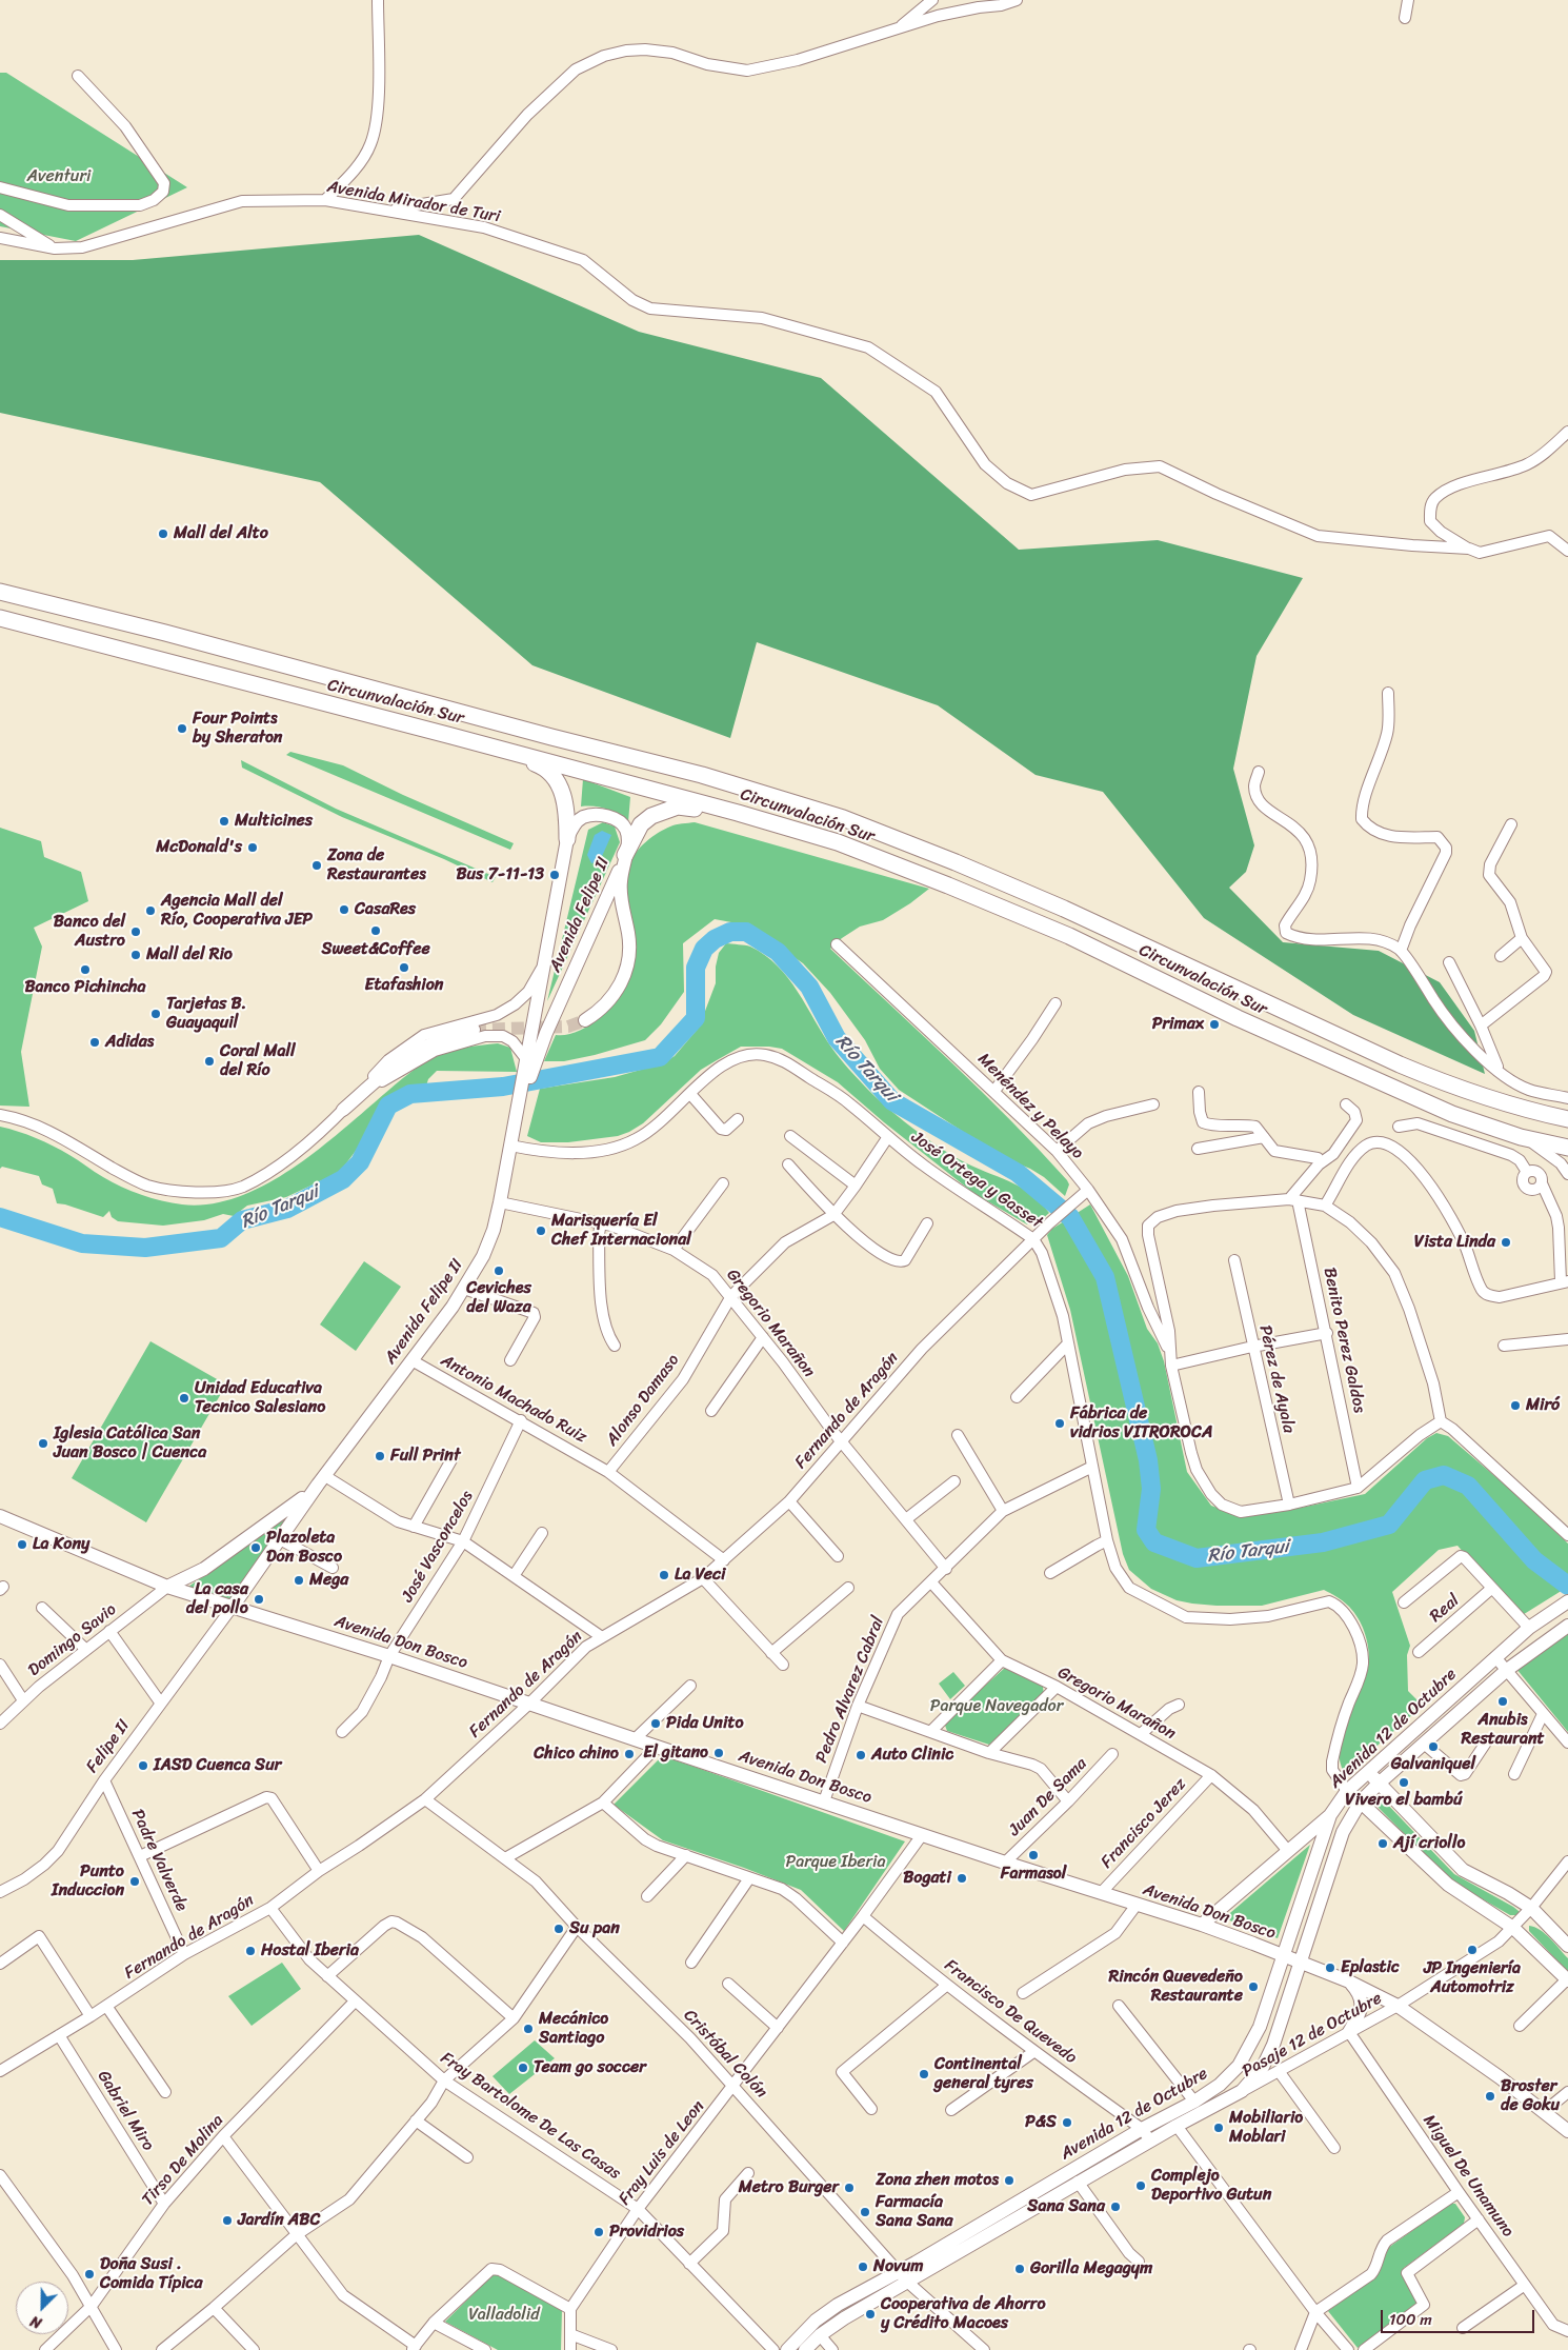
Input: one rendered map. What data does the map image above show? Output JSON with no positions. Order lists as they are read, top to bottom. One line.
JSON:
{"streets":{"highway":["Circunvalación Sur"],"main road":["Avenida Felipe II","José Ortega y Gasset","Avenida Don Bosco","Avenida 12 de Octubre"],"street":["Avenida Mirador de Turi","Menéndez y Pelayo","Gregorio Marañon","Benito Perez Galdos","Pérez de Ayala","Antonio Machado Ruiz","Alonso Damaso","Fernando de Aragón","José Vasconcelos","Real","Domingo Savio","Pedro Alvarez Cabral","Felipe II","Juan De Sama","Francisco Jerez","Padre Valverde","Francisco De Quevedo","Pasaje 12 de Octubre","Cristóbal Colón","Gabriel Miro","Fray Bartolome De Las Casas","Fray Luis de Leon","Tirso De Molina","Miguel De Unamuno"]},"crossings":[["Avenida Felipe II","José Ortega y Gasset"],["Avenida Felipe II","Gregorio Marañon"],["Avenida Felipe II","Antonio Machado Ruiz"],["Avenida Felipe II","Domingo Savio"],["Avenida Felipe II","Avenida Don Bosco"],["Avenida Felipe II","Felipe II"],["Menéndez y Pelayo","Fernando de Aragón"],["José Ortega y Gasset","Alonso Damaso"],["José Ortega y Gasset","Fernando de Aragón"],["José Ortega y Gasset","Pedro Alvarez Cabral"],["José Ortega y Gasset","Avenida 12 de Octubre"],["José Ortega y Gasset","Pasaje 12 de Octubre"],["Gregorio Marañon","Alonso Damaso"],["Gregorio Marañon","Fernando de Aragón"],["Gregorio Marañon","Pedro Alvarez Cabral"],["Gregorio Marañon","Francisco Jerez"],["Antonio Machado Ruiz","Alonso Damaso"],["Antonio Machado Ruiz","Fernando de Aragón"],["Antonio Machado Ruiz","José Vasconcelos"],["Fernando de Aragón","Avenida Don Bosco"],["Fernando de Aragón","Padre Valverde"],["Fernando de Aragón","Cristóbal Colón"],["Fernando de Aragón","Gabriel Miro"],["Fernando de Aragón","Fray Bartolome De Las Casas"],["José Vasconcelos","Avenida Don Bosco"],["Domingo Savio","Avenida Don Bosco"],["Avenida Don Bosco","Pedro Alvarez Cabral"],["Avenida Don Bosco","Avenida 12 de Octubre"],["Avenida Don Bosco","Felipe II"],["Avenida Don Bosco","Juan De Sama"],["Avenida Don Bosco","Francisco Jerez"],["Avenida Don Bosco","Pasaje 12 de Octubre"],["Avenida Don Bosco","Fray Luis de Leon"],["Avenida 12 de Octubre","Francisco De Quevedo"],["Avenida 12 de Octubre","Pasaje 12 de Octubre"],["Avenida 12 de Octubre","Cristóbal Colón"],["Felipe II","Padre Valverde"],["Francisco De Quevedo","Fray Luis de Leon"],["Pasaje 12 de Octubre","Miguel De Unamuno"],["Cristóbal Colón","Fray Luis de Leon"],["Gabriel Miro","Tirso De Molina"],["Fray Bartolome De Las Casas","Fray Luis de Leon"],["Fray Bartolome De Las Casas","Tirso De Molina"]],"water":["Río Tarqui"],"parks":["Aventuri","Parque Navegador","Parque Iberia","Valladolid"],"places":["Mall del Alto","Four Points by Sheraton","Multicines","McDonald's","Zona de Restaurantes","Bus 7-11-13","CasaRes","Agencia Mall del Río, Cooperativa JEP","Sweet&Coffee","Banco del Austro","Mall del Rio","Etafashion","Banco Pichincha","Tarjetas B. Guayaquil","Primax","Adidas","Coral Mall del Río","Marisquería El Chef Internacional","Vista Linda","Ceviches del Waza","Unidad Educativa Tecnico Salesiano","Miró","Fábrica de vidrios VITROROCA","Iglesia Católica San Juan Bosco | Cuenca","Full Print","La Kony","Plazoleta Don Bosco","La Veci","Mega","La casa del pollo","Anubis Restaurant","Pida Unito","Galvaniquel","El gitano","Chico chino","Auto Clinic","IASD Cuenca Sur","Vivero el bambú","Ají criollo","Farmasol","Bogati","Punto Induccion","Su pan","JP Ingeniería Automotriz","Hostal Iberia","Eplastic","Rincón Quevedeño Restaurante","Mecánico Santiago","Team go soccer","Continental general tyres","Broster de Goku","P&S","Mobiliario Moblari","Zona zhen motos","Complejo Deportivo Gutun","Metro Burger","Sana Sana","Farmacía Sana Sana","Jardín ABC","Providrios","Novum","Gorilla Megagym","Doña Susi . Comida Típica","Cooperativa de Ahorro y Crédito Macoes"],"scale_bar":"100 m","north":"bottom left"}
